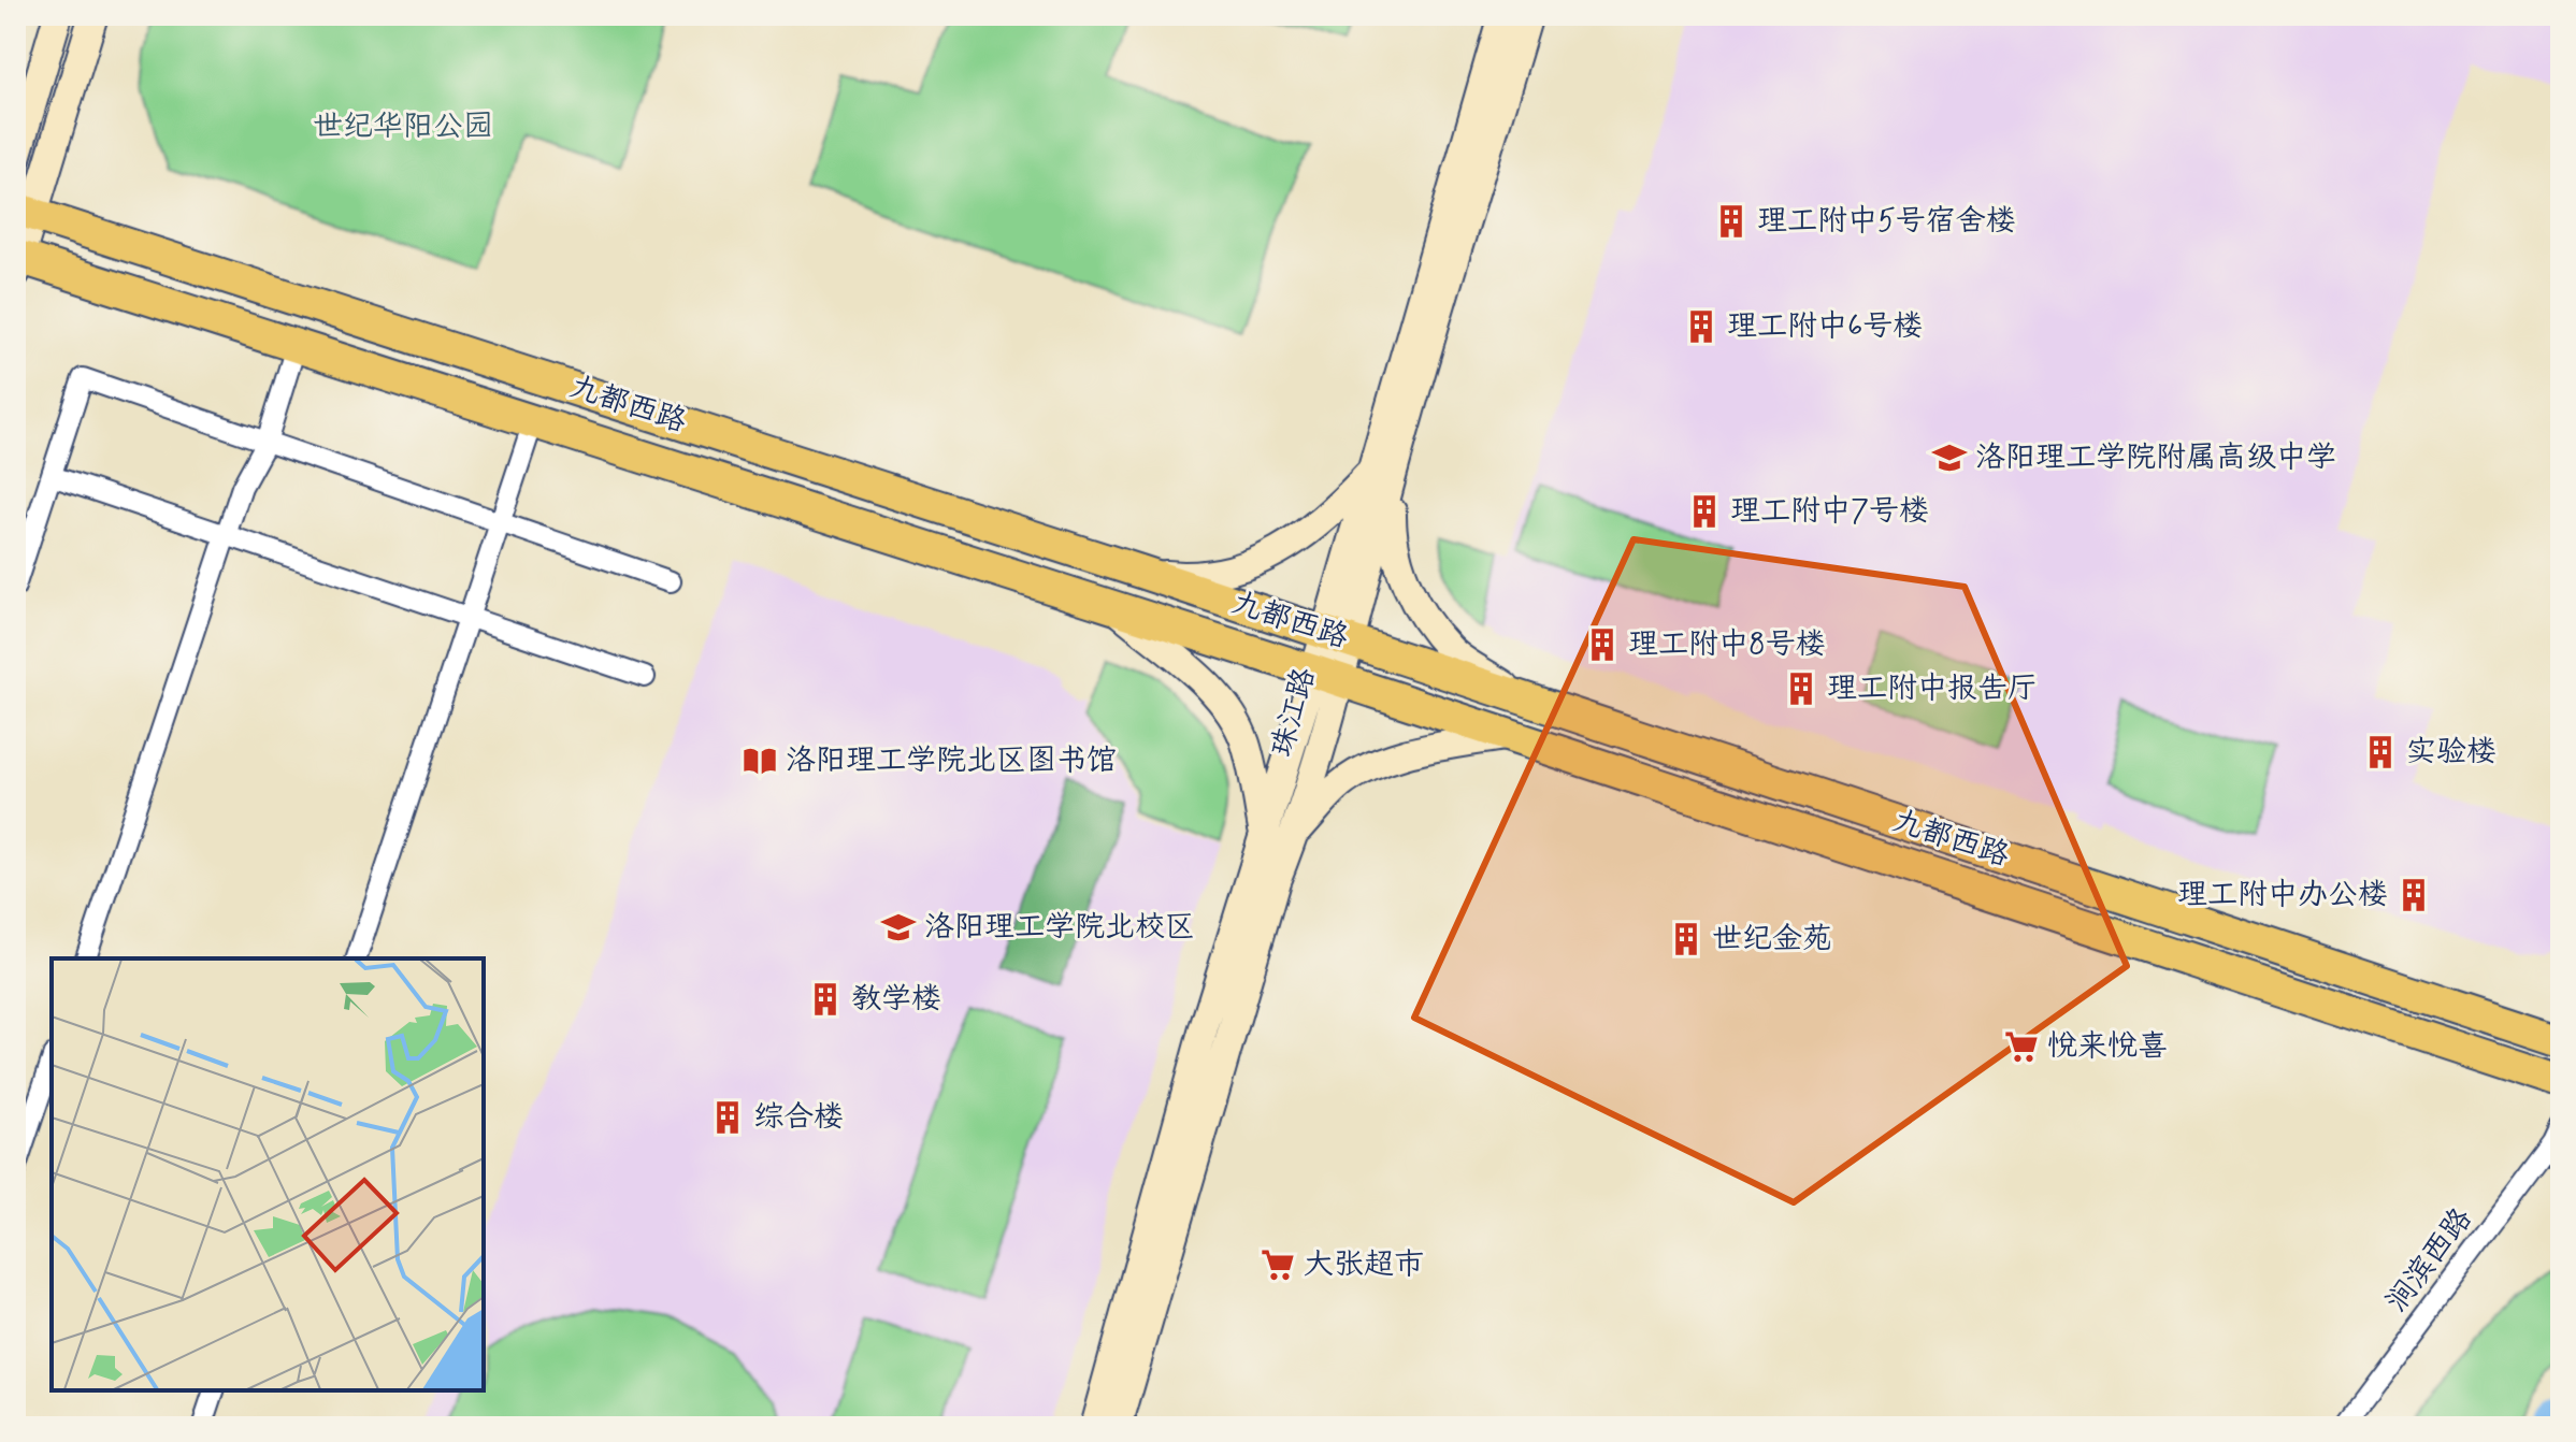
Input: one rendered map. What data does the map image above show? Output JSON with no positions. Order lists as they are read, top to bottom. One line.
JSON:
{"streets":{"main road":["九都西路","珠江路"],"street":["涧滨西路"]},"crossings":[["九都西路","珠江路"]],"parks":["世纪华阳公园"],"places":{"building":["理工附中5号宿舍楼","理工附中6号楼","理工附中7号楼","理工附中8号楼","理工附中报告厅","实验楼","理工附中办公楼","世纪金苑","教学楼","综合楼"],"school or university":["洛阳理工学院附属高级中学","洛阳理工学院北校区"],"library":["洛阳理工学院北区图书馆"],"supermarket":["悦来悦喜","大张超市"]}}
